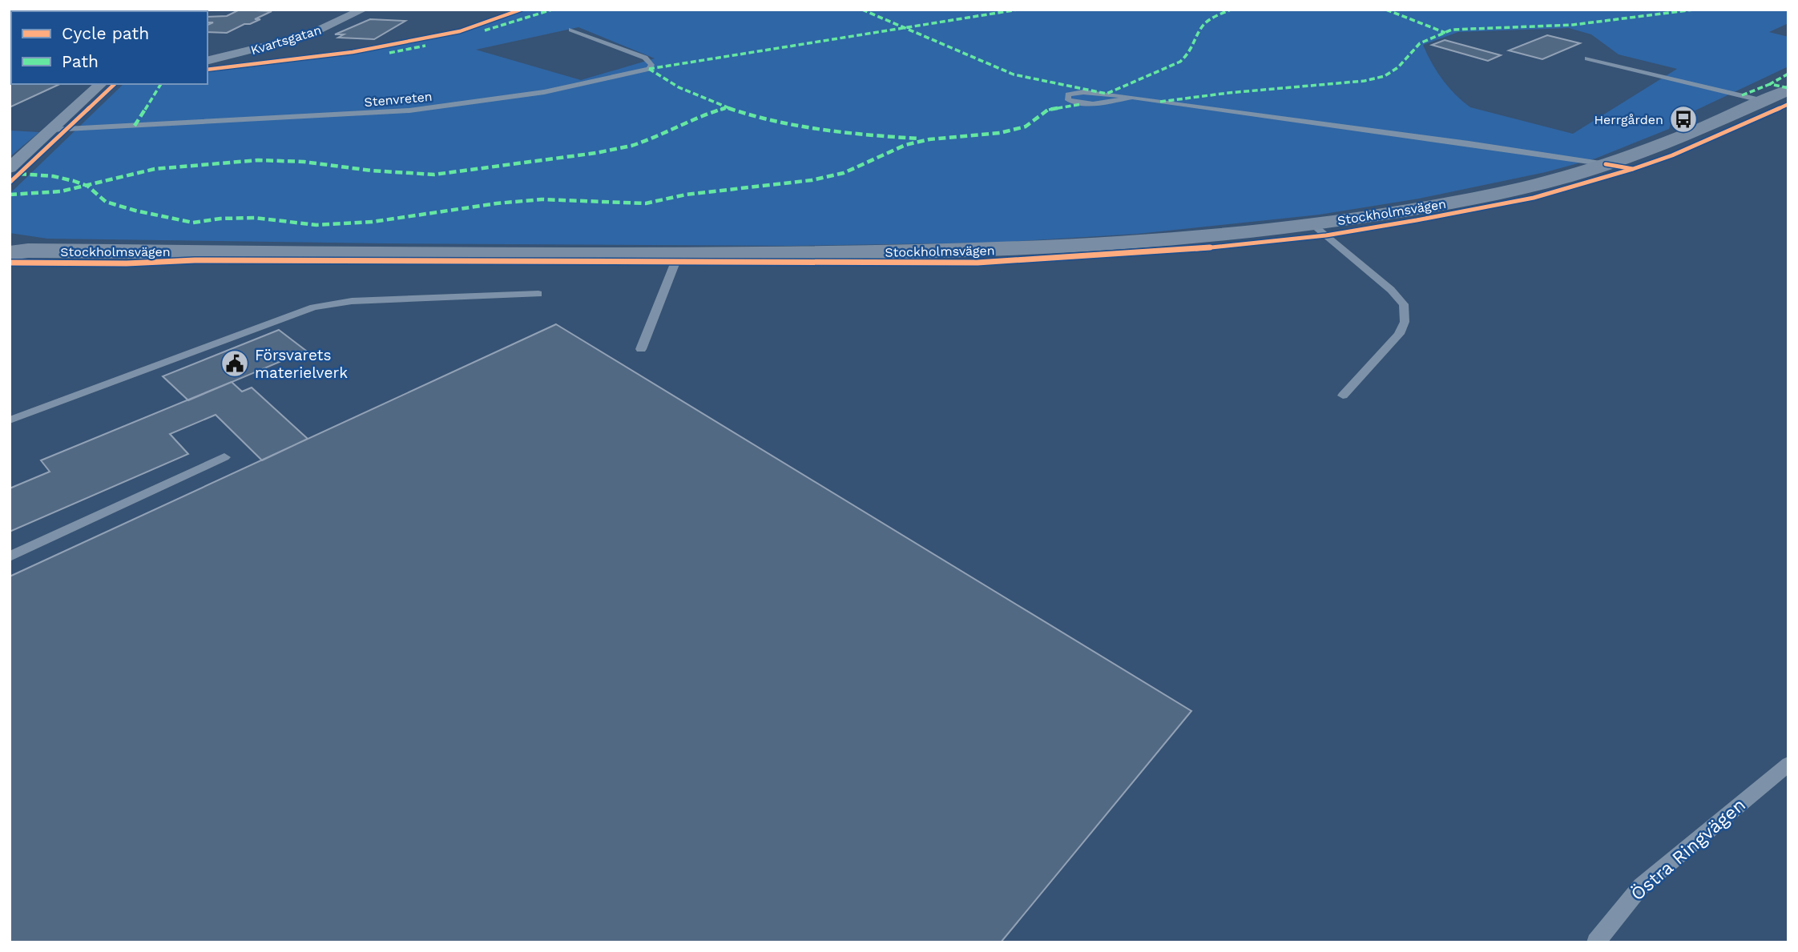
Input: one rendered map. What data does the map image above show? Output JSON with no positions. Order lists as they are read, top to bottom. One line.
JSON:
{"streets":{"main road":["Stockholmsvägen"],"street":["Kvartsgatan"],"lane":["Stenvreten","Östra Ringvägen"]},"places":{"bus stop":["Herrgården"],"public building":["Försvarets materielverk"]},"legend":["Cycle path","Path"]}
